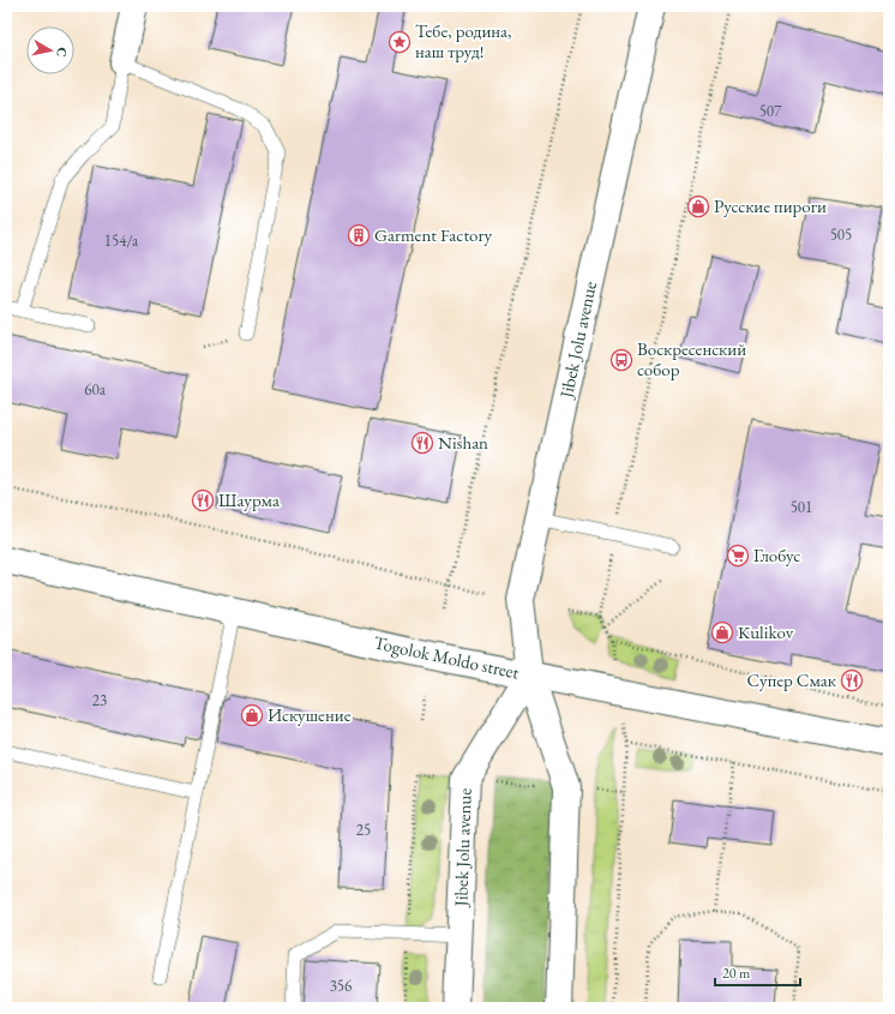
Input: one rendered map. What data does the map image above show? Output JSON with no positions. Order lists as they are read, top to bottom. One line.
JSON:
{"streets":{"main road":["Jibek Jolu avenue","Togolok Moldo street"]},"crossings":[["Jibek Jolu avenue","Togolok Moldo street"]],"places":{"place":["Тебе, родина, наш труд!"],"shop":["Русские пироги","Kulikov","Искушение"],"building":["Garment Factory"],"bus stop":["Воскресенский собор"],"restaurant":["Nishan","Шаурма","Супер Смак"],"supermarket":["Глобус"]},"house_numbers":["507","505","154/а","60а","501","23","25","356"],"scale_bar":"20 m","north":"right"}
